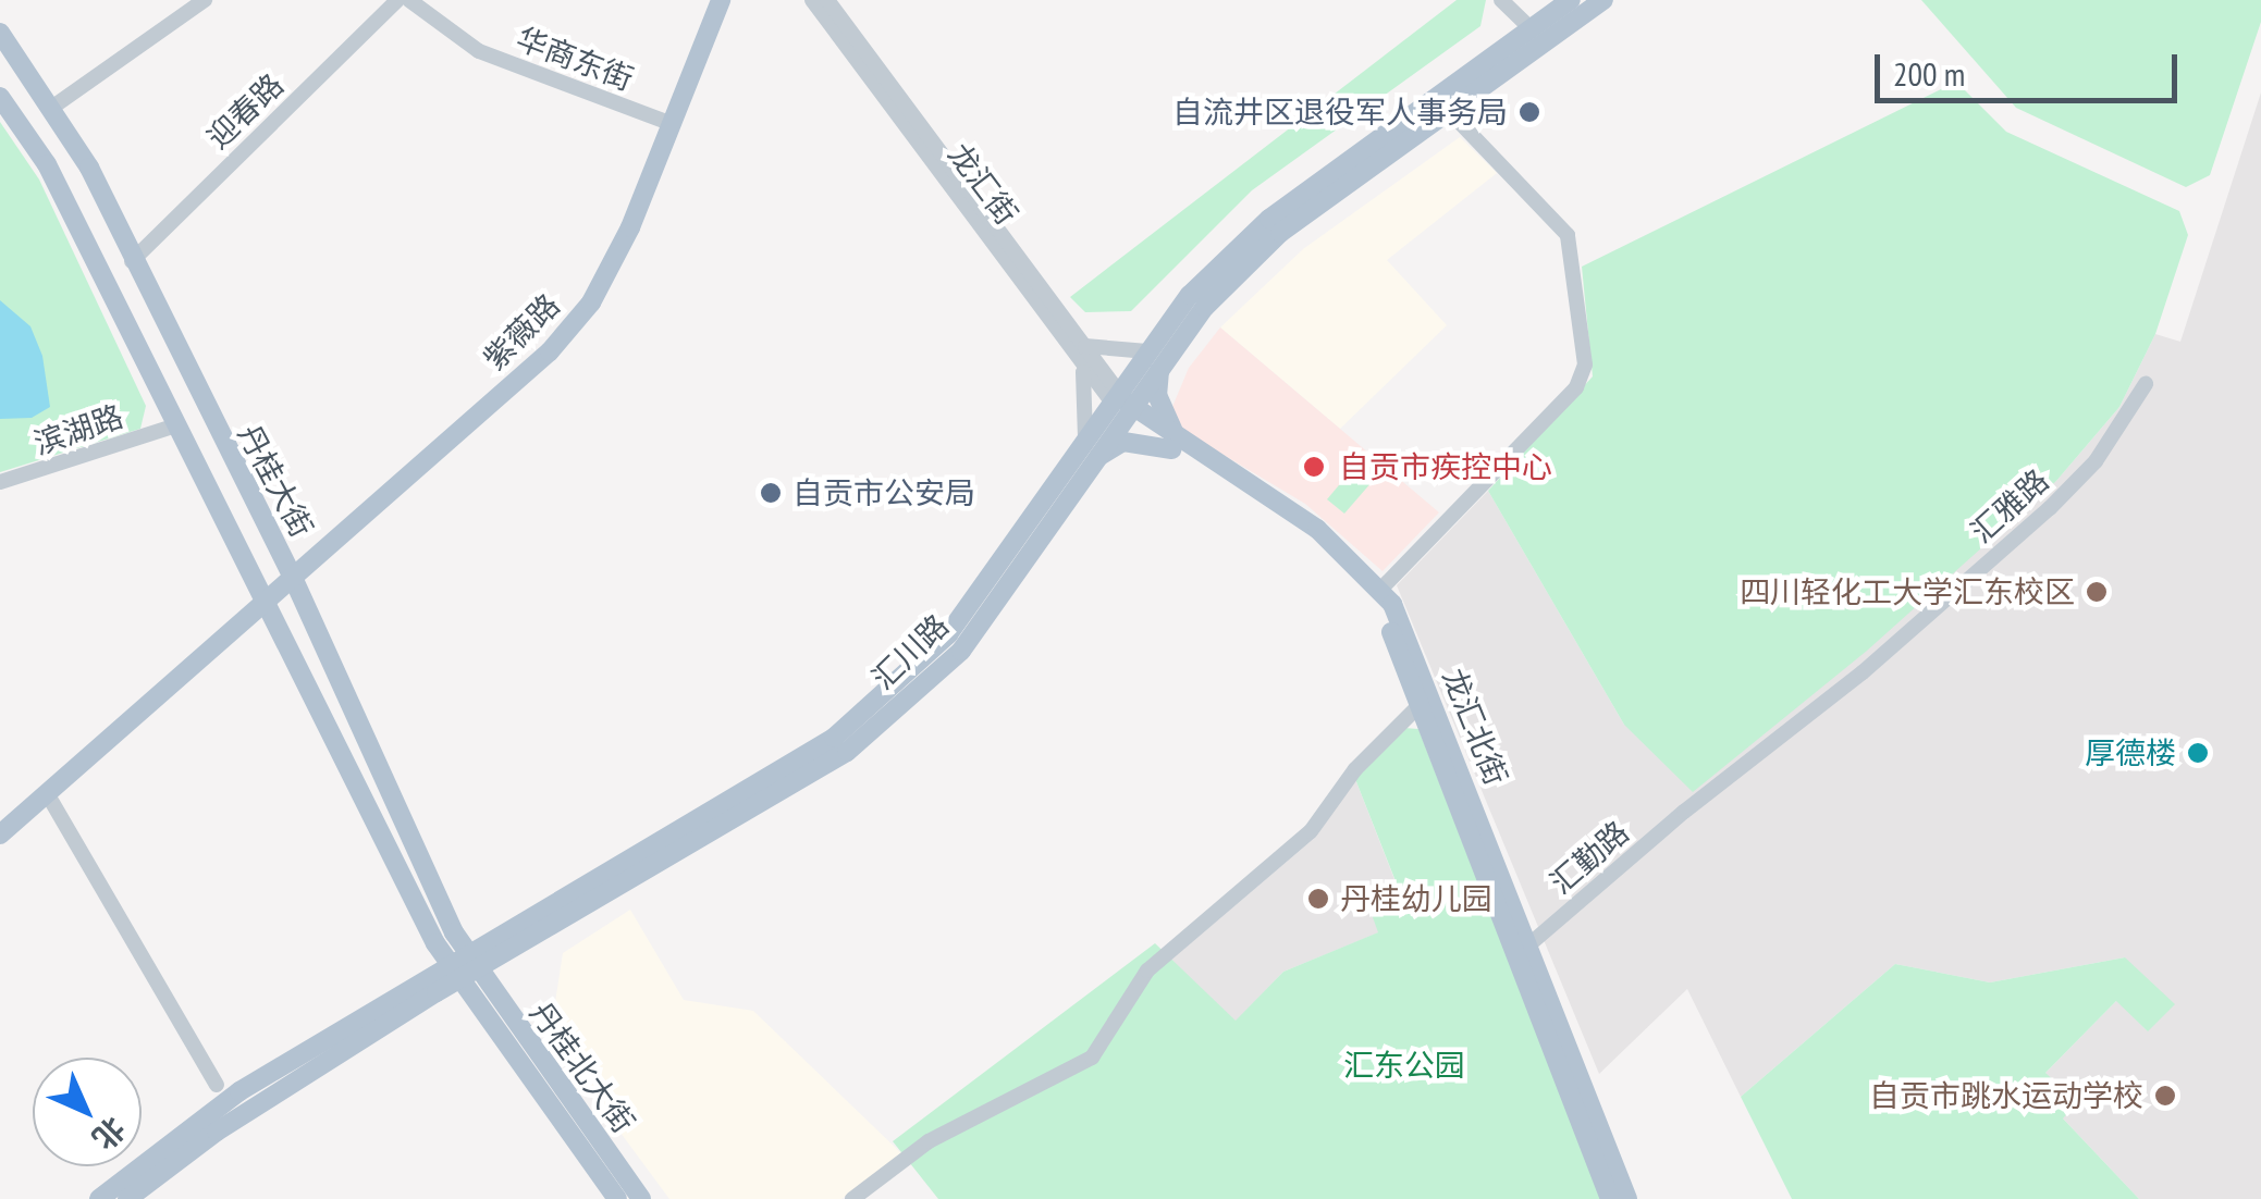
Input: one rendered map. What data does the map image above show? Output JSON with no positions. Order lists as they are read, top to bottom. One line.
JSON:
{"streets":{"main road":["紫薇路","丹桂大街","汇川路","龙汇北街","丹桂北大街"],"street":["华商东街","迎春路","龙汇街","滨湖路","汇雅路","汇勤路"]},"crossings":[["华商东街","紫薇路"],["迎春路","丹桂大街"],["龙汇街","汇川路"],["龙汇街","龙汇北街"],["紫薇路","丹桂大街"],["紫薇路","丹桂北大街"],["滨湖路","丹桂北大街"],["丹桂大街","汇川路"],["丹桂大街","丹桂北大街"],["汇雅路","汇勤路"],["汇川路","龙汇北街"],["汇川路","丹桂北大街"],["龙汇北街","汇勤路"]],"parks":["汇东公园"],"places":["自流井区退役军人事务局","自贡市疾控中心","自贡市公安局","四川轻化工大学汇东校区","厚德楼","丹桂幼儿园","自贡市跳水运动学校"],"scale_bar":"200 m","north":"bottom right"}
